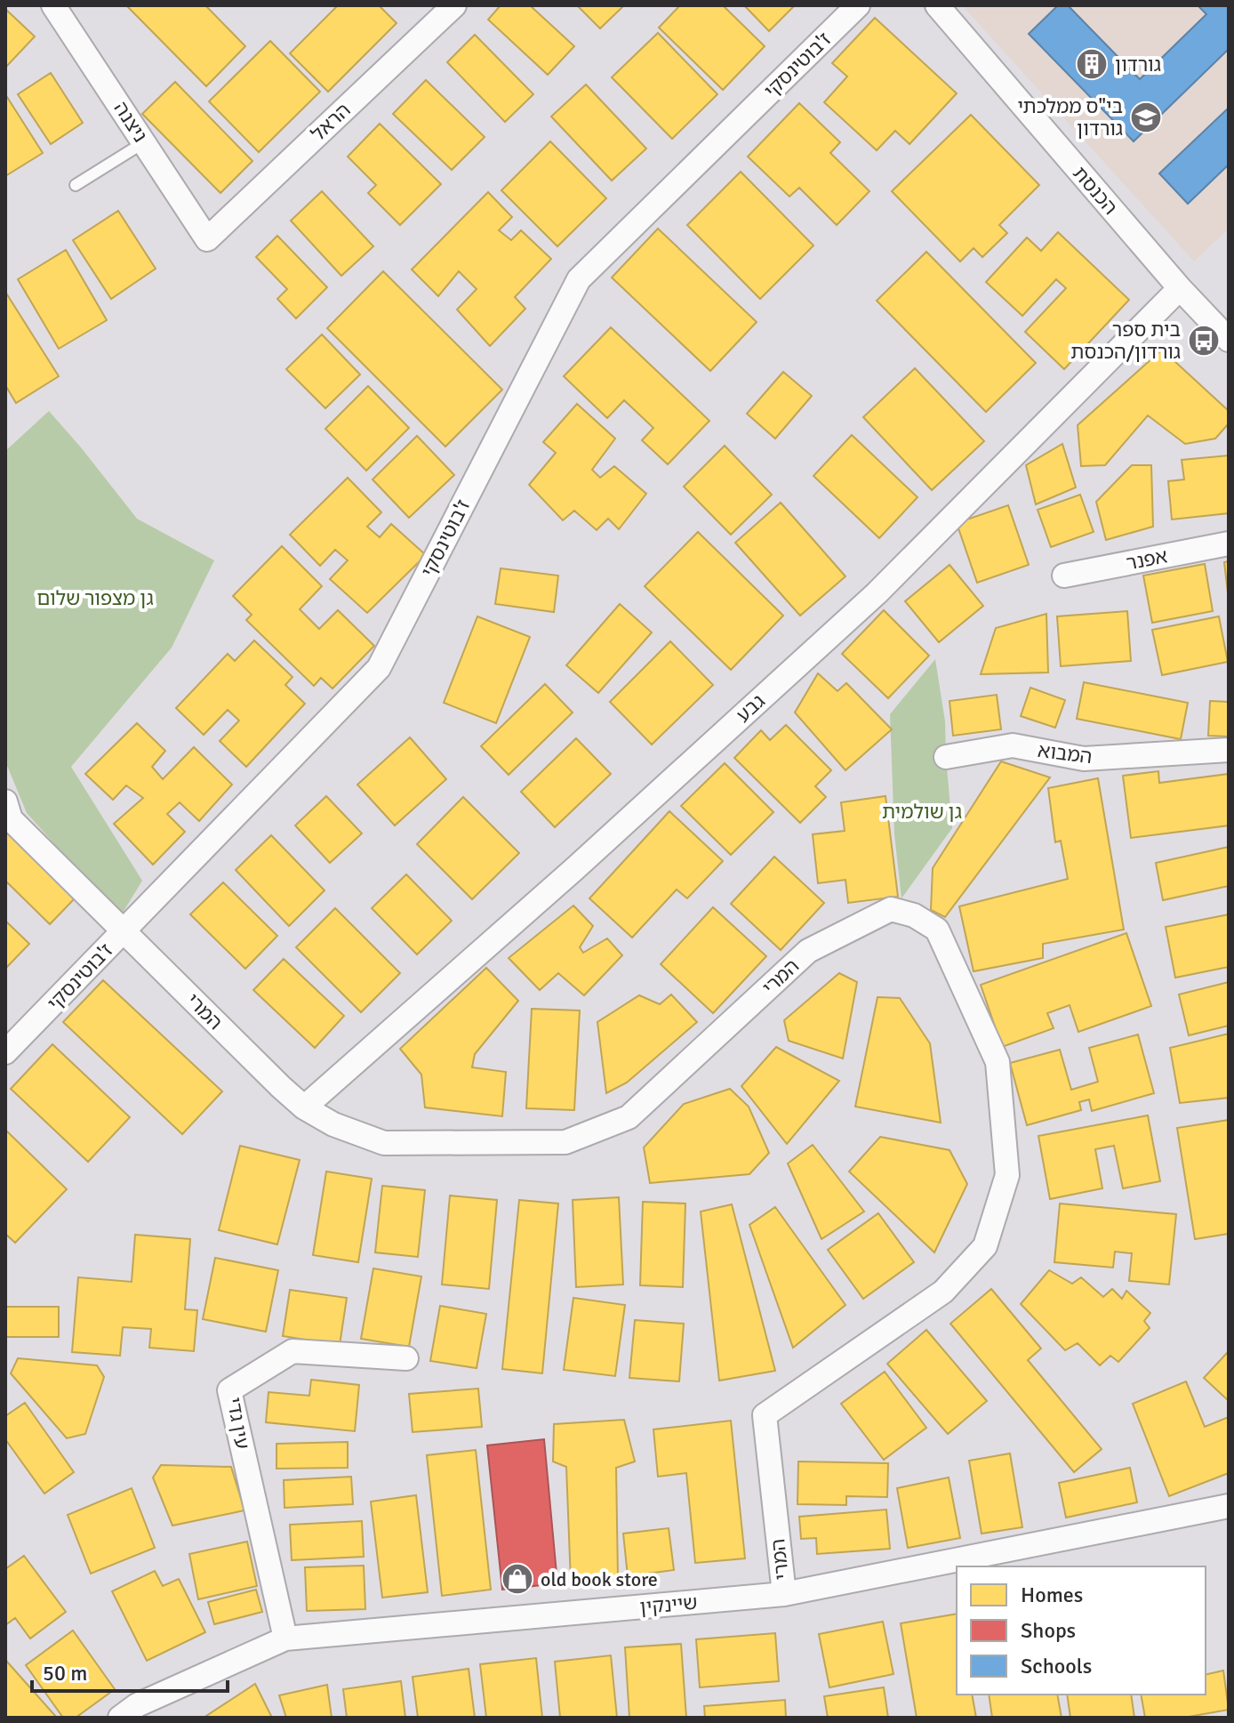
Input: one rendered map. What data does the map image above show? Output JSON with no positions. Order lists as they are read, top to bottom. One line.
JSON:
{"streets":{"street":["ז'בוטינסקי","ניצנה","הראל","הכנסת","אפנר","גבע","המבוא","המרי","עין גדי","שיינקין"]},"crossings":[["ז'בוטינסקי","המרי"],["ניצנה","הראל"],["הכנסת","גבע"],["גבע","המרי"],["המרי","שיינקין"],["עין גדי","שיינקין"]],"parks":["גן מצפור שלום","גן שולמית"],"places":{"building":["גורדון"],"school or university":["בי\"ס ממלכתי גורדון"],"bus stop":["בית ספר גורדון/הכנסת"],"shop":["old book store"]},"legend":["Homes","Shops","Schools"],"scale_bar":"50 m"}
